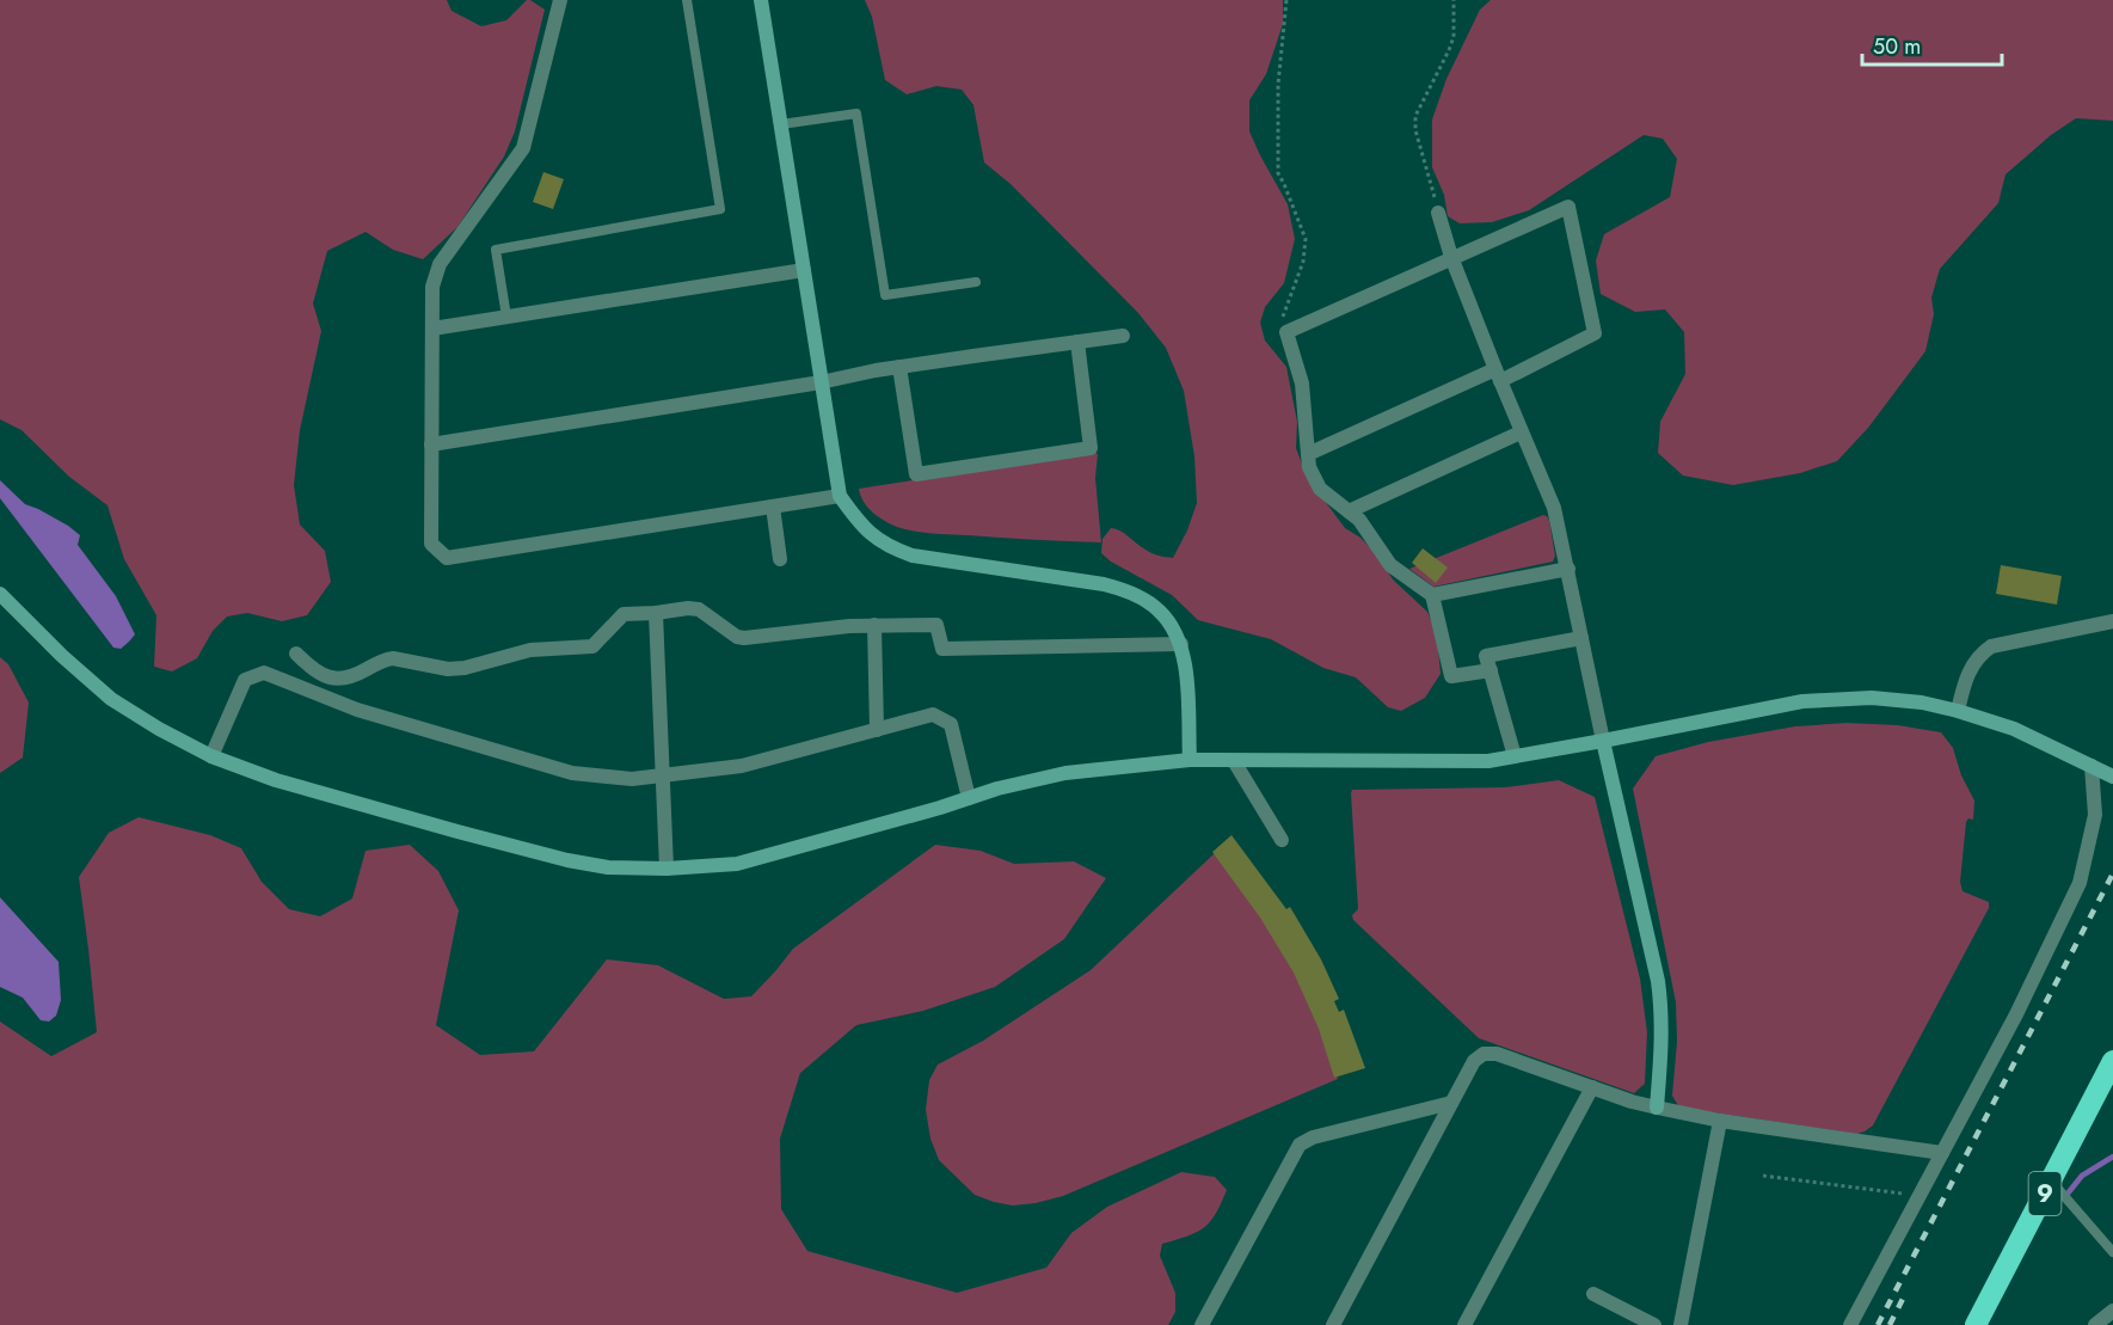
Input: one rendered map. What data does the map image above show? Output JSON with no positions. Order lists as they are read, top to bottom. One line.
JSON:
{"streets":{"highway":["9"]},"scale_bar":"50 m"}
